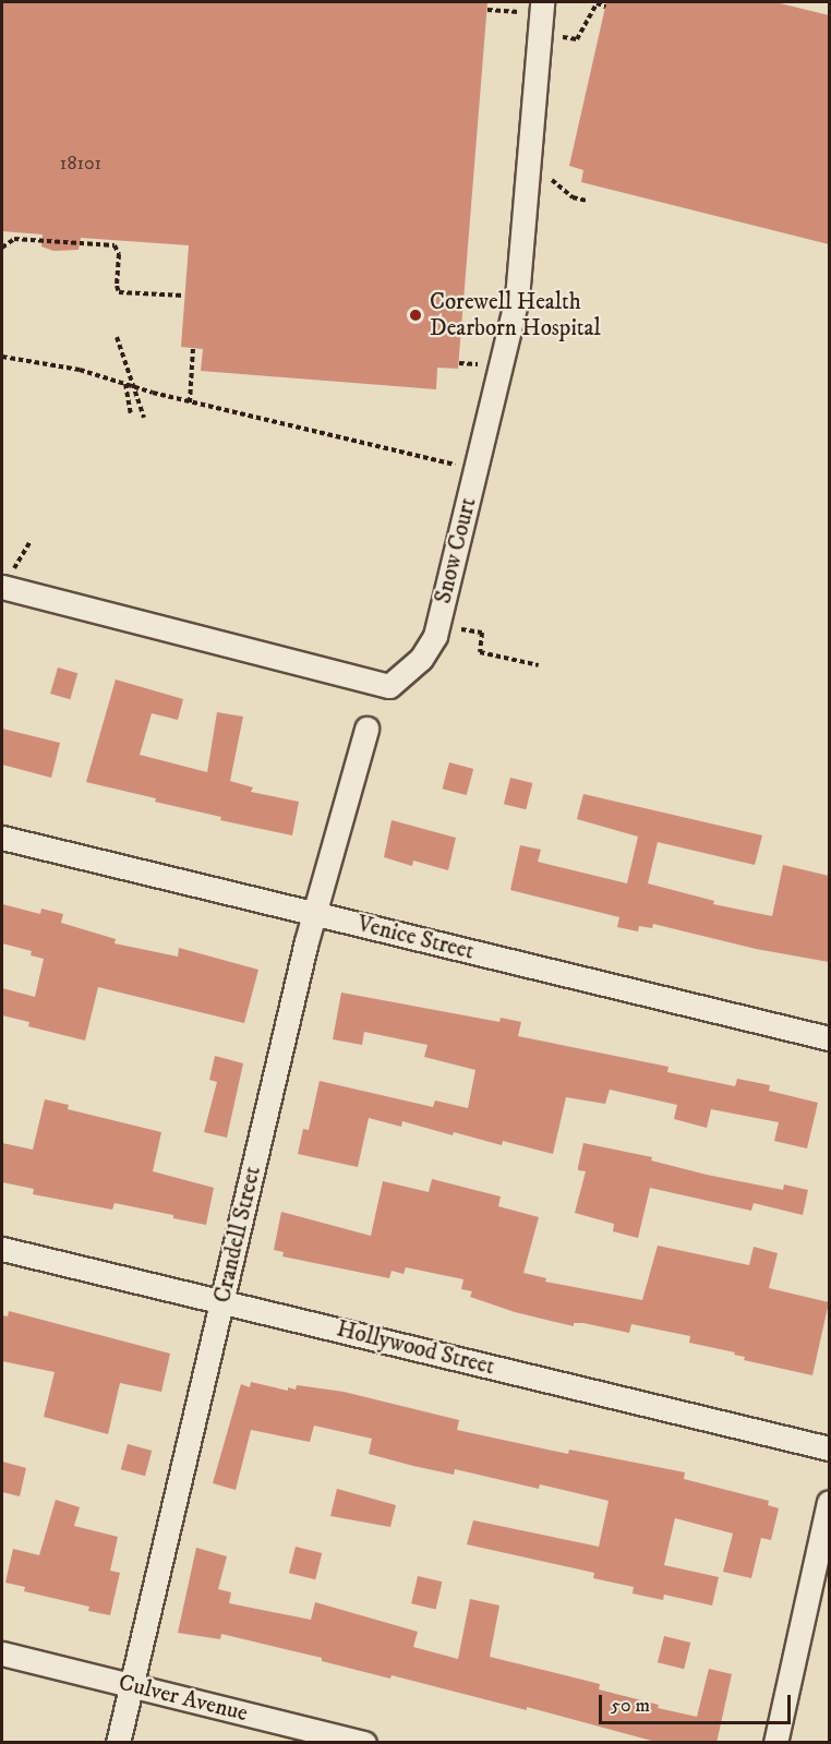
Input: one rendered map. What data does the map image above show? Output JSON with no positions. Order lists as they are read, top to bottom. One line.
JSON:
{"streets":{"street":["Snow Court","Venice Street","Crandell Street","Hollywood Street","Culver Avenue"]},"crossings":[["Venice Street","Crandell Street"],["Crandell Street","Hollywood Street"],["Crandell Street","Culver Avenue"]],"places":["Corewell Health Dearborn Hospital"],"house_numbers":["18101"],"scale_bar":"50 m"}
